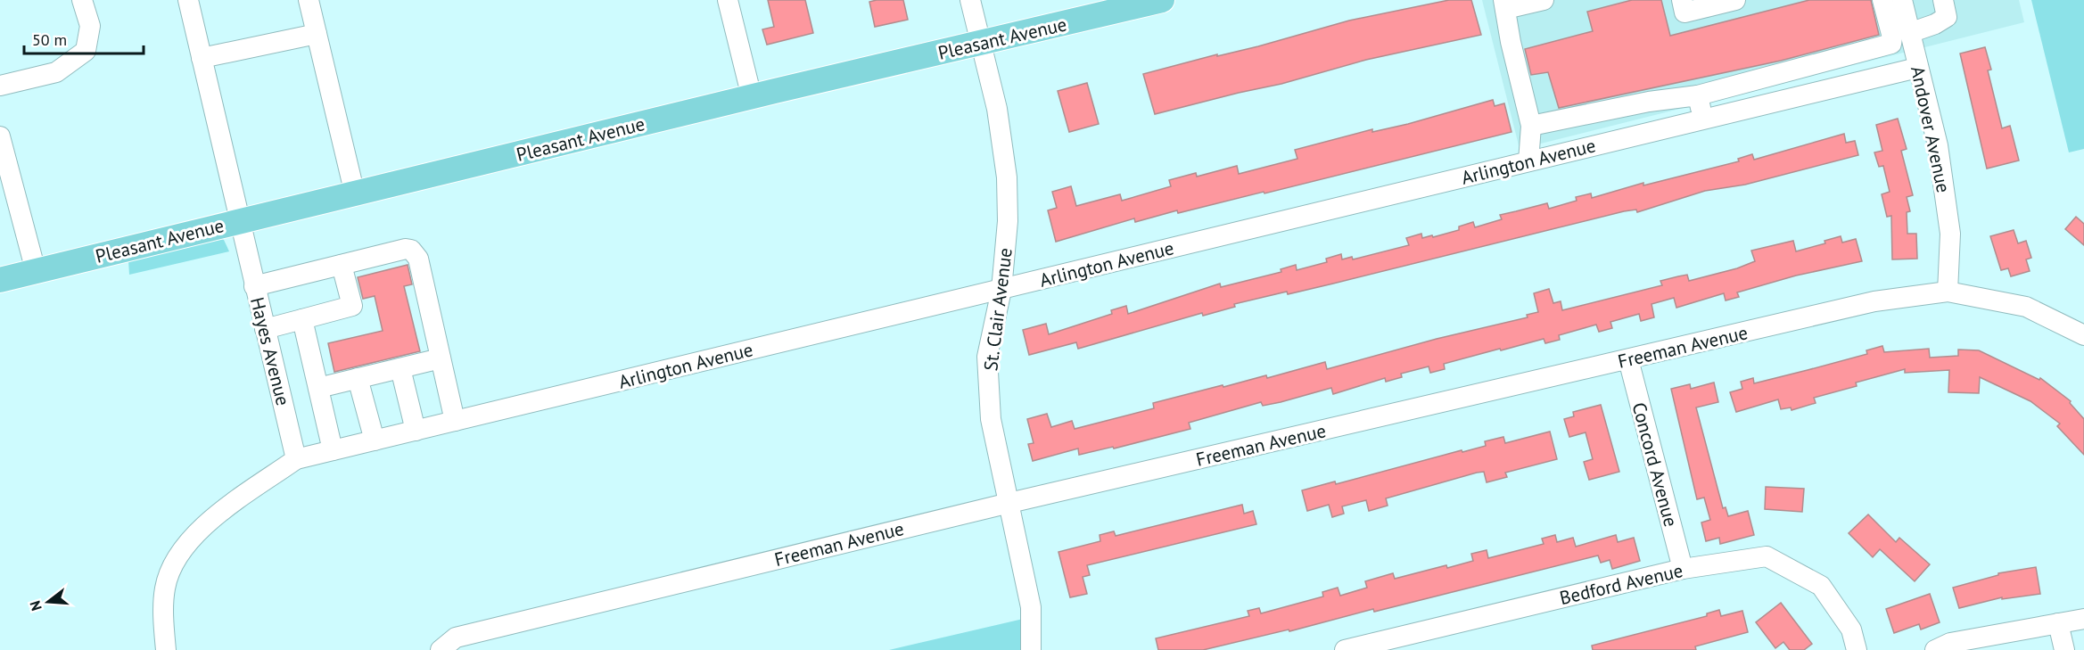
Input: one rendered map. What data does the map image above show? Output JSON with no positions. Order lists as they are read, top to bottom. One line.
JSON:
{"streets":{"main road":["Pleasant Avenue"],"street":["Andover Avenue","Arlington Avenue","St. Clair Avenue","Freeman Avenue","Hayes Avenue","Concord Avenue","Bedford Avenue"]},"crossings":[["Pleasant Avenue","St. Clair Avenue"],["Pleasant Avenue","Hayes Avenue"],["Andover Avenue","Arlington Avenue"],["Andover Avenue","Freeman Avenue"],["Arlington Avenue","St. Clair Avenue"],["Arlington Avenue","Hayes Avenue"],["St. Clair Avenue","Freeman Avenue"],["Freeman Avenue","Concord Avenue"],["Concord Avenue","Bedford Avenue"]],"scale_bar":"50 m","north":"left"}
